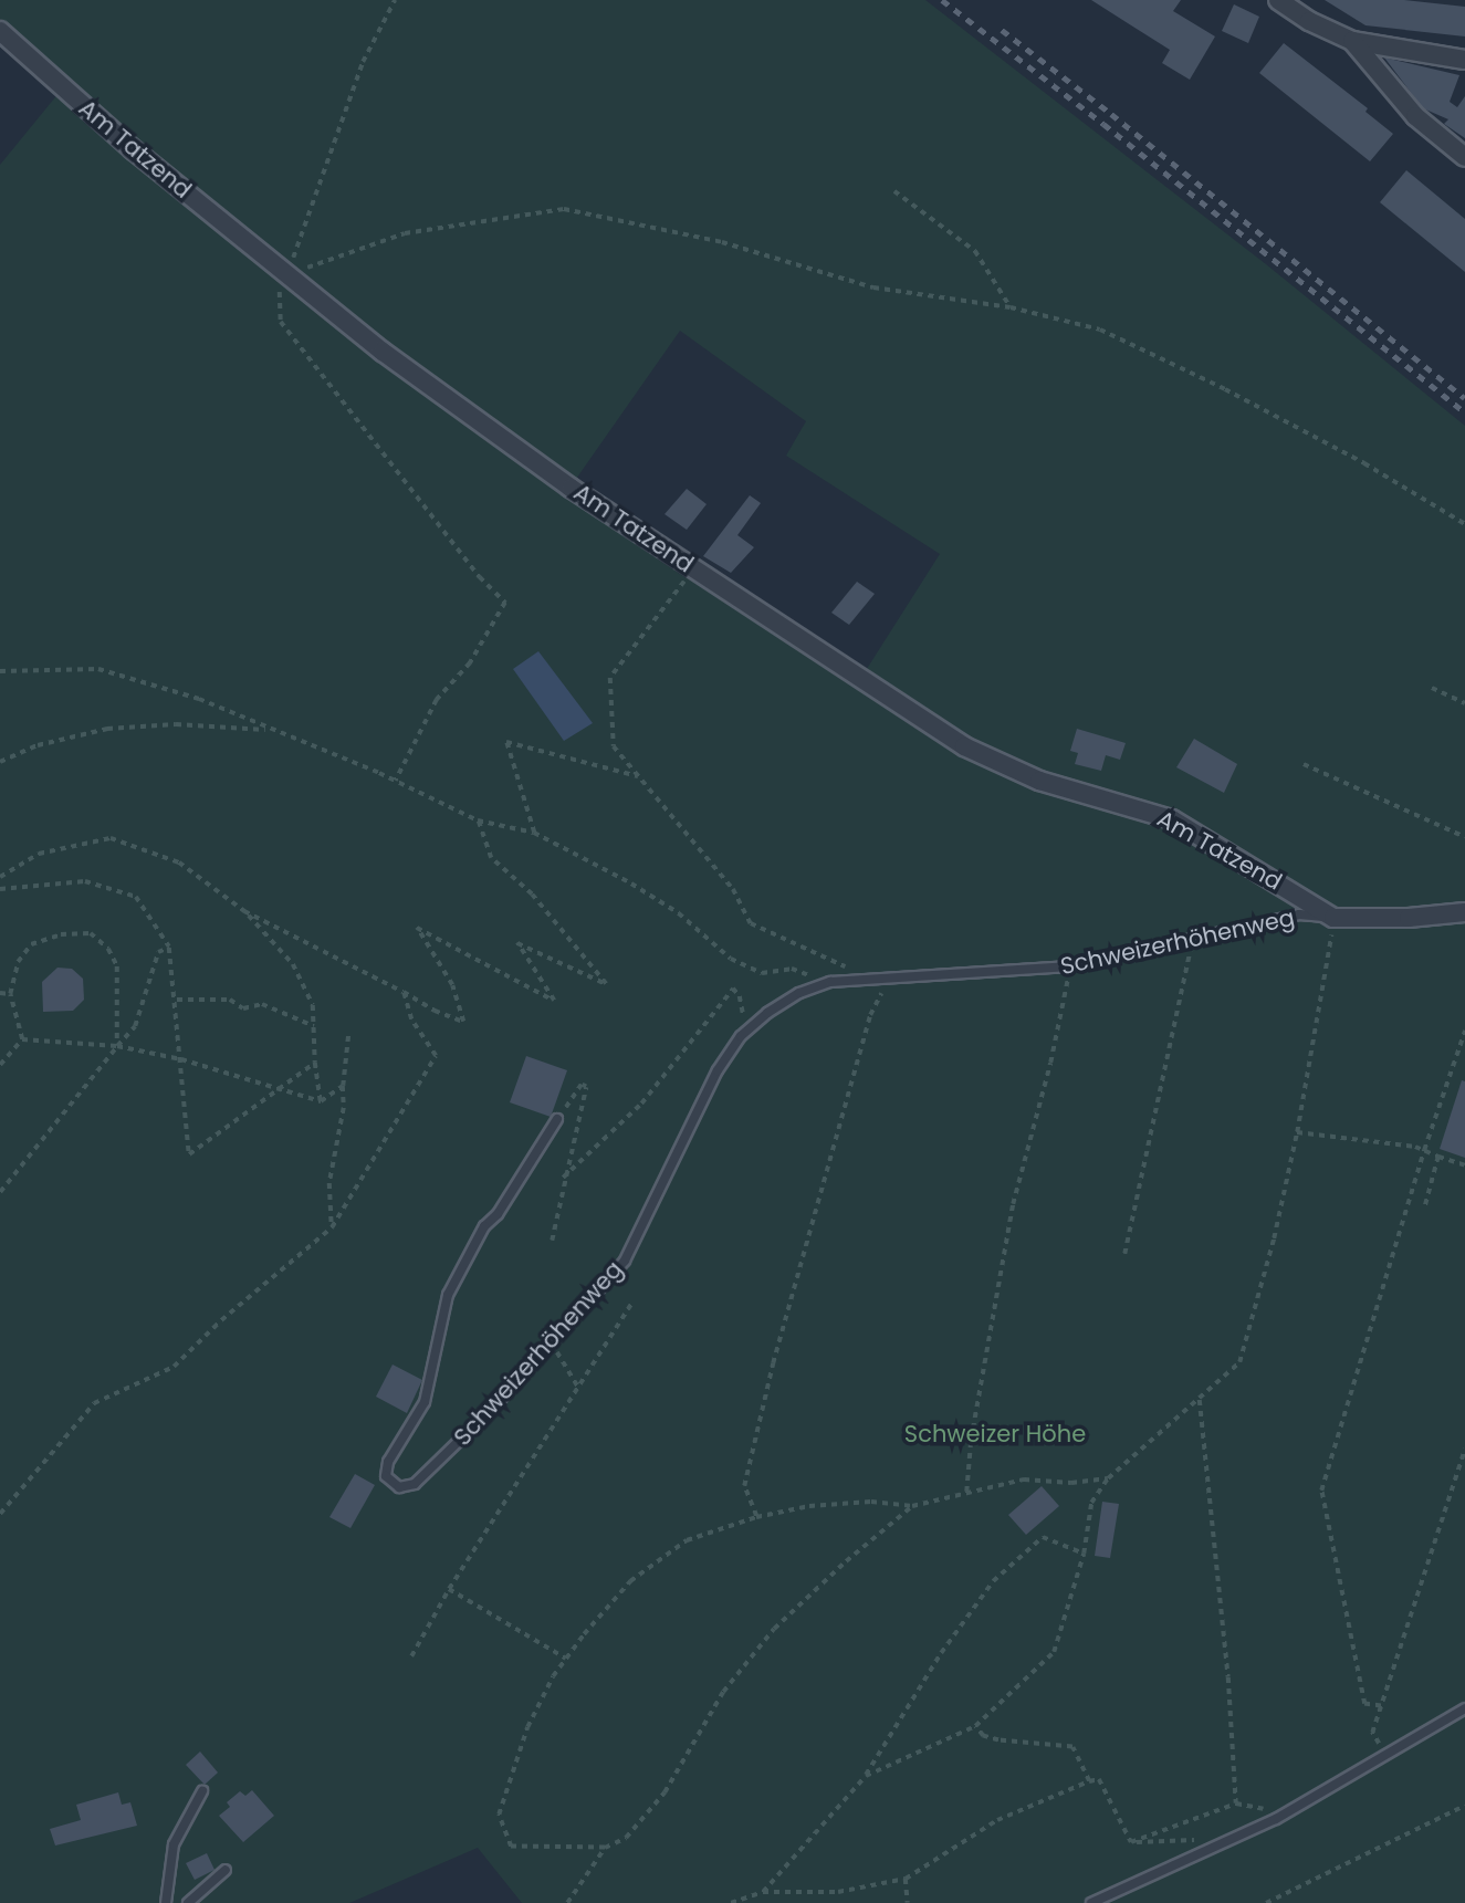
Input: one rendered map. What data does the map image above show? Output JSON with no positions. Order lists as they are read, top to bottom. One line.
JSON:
{"streets":{"street":["Am Tatzend","Schweizerhöhenweg"]},"crossings":[["Am Tatzend","Schweizerhöhenweg"]],"parks":["Schweizer Höhe"]}
